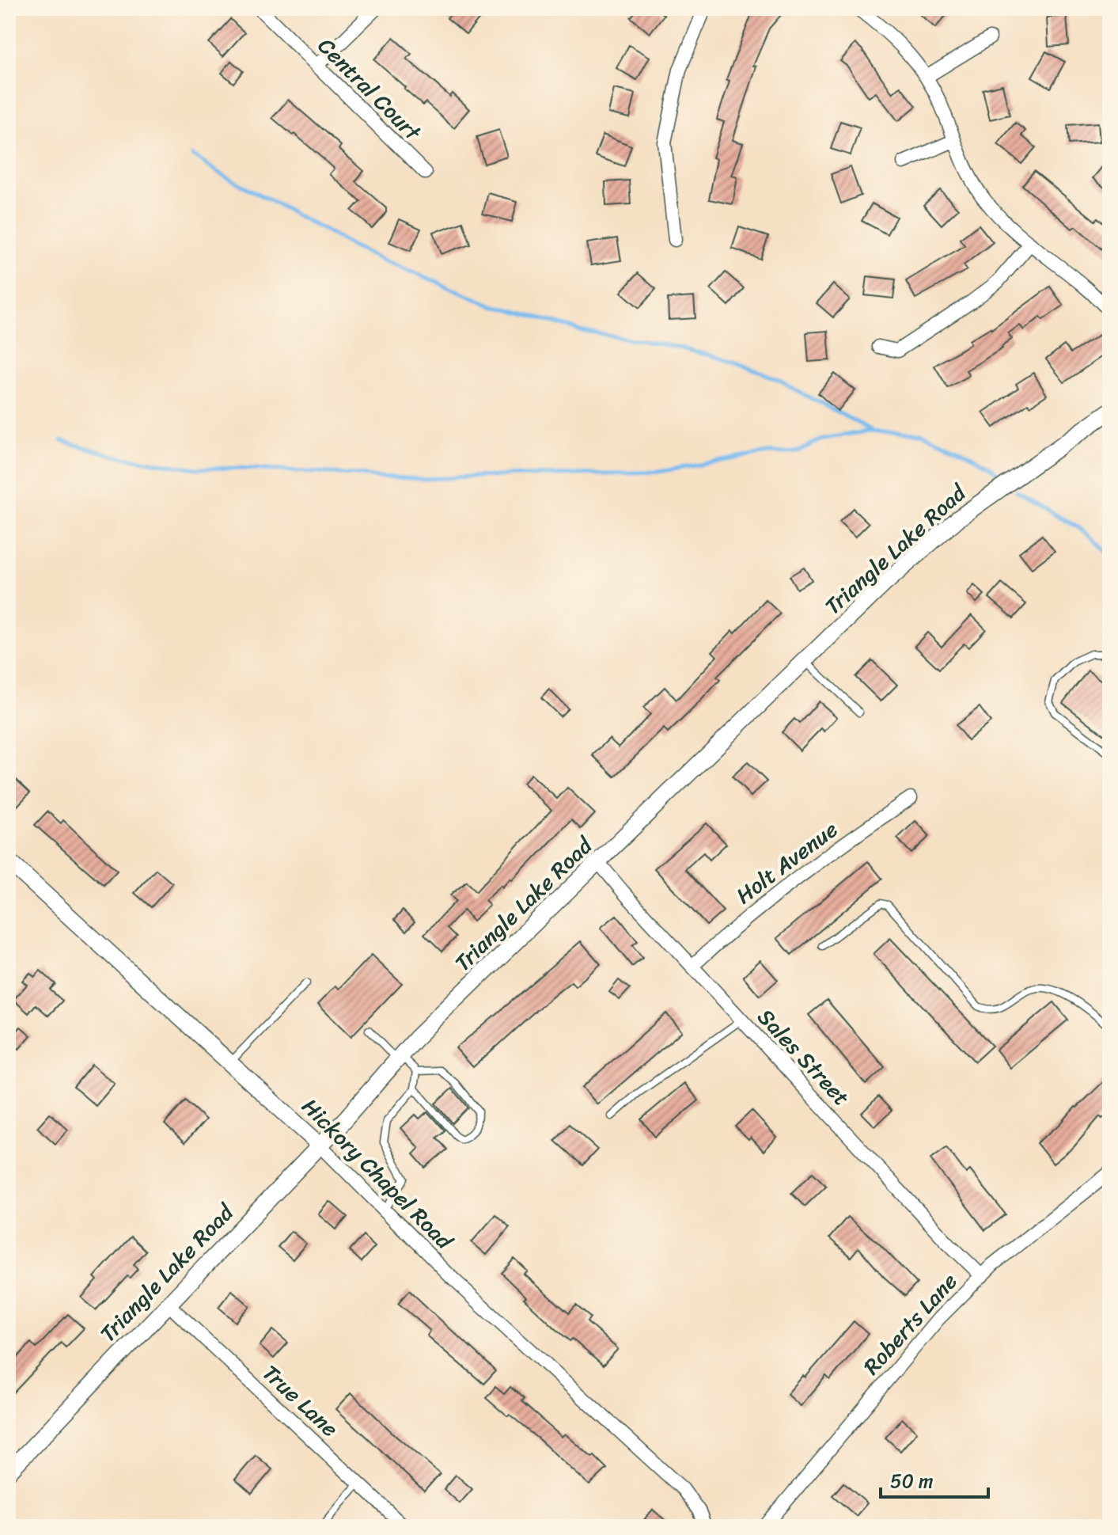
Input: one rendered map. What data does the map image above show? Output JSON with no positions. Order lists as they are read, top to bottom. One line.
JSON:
{"streets":{"street":["Central Court","Triangle Lake Road","Holt Avenue","Sales Street","Hickory Chapel Road","Roberts Lane","True Lane"]},"crossings":[["Triangle Lake Road","Sales Street"],["Triangle Lake Road","Hickory Chapel Road"],["Triangle Lake Road","True Lane"],["Holt Avenue","Sales Street"],["Sales Street","Roberts Lane"]],"scale_bar":"50 m"}
